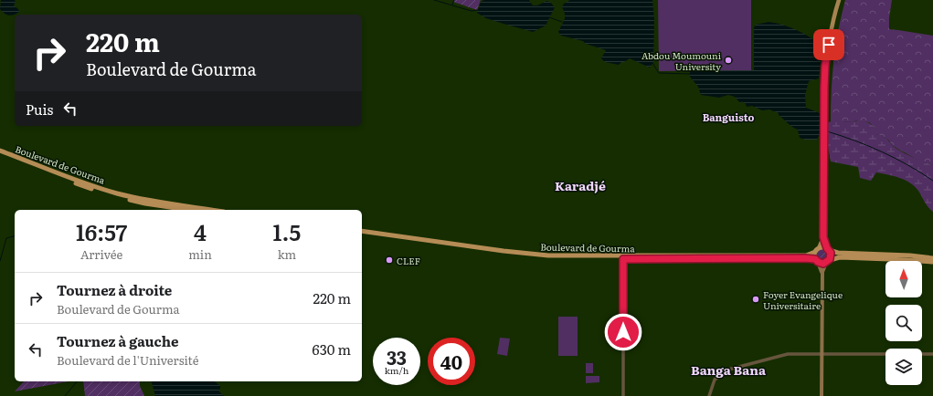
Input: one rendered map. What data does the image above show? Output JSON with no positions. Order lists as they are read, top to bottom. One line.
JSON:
{"streets":{"highway":["Boulevard de Gourma"]},"districts":["Banguisto","Karadjé","Banga Bana"],"places":["Abdou Moumouni University","CLEF","Foyer Evangelique Universitaire"],"north":"top","page":{"turn":["220 m","Boulevard de Gourma"],"then":"Puis","eta":["16:57","Arrivée","4","min","1.5","km"],"list":[{"name":"Tournez à droite","note":"Boulevard de Gourma","value":"220 m"},{"name":"Tournez à gauche","note":"Boulevard de l'Université","value":"630 m"}],"speed":"33 km/h","limit":"40"}}
